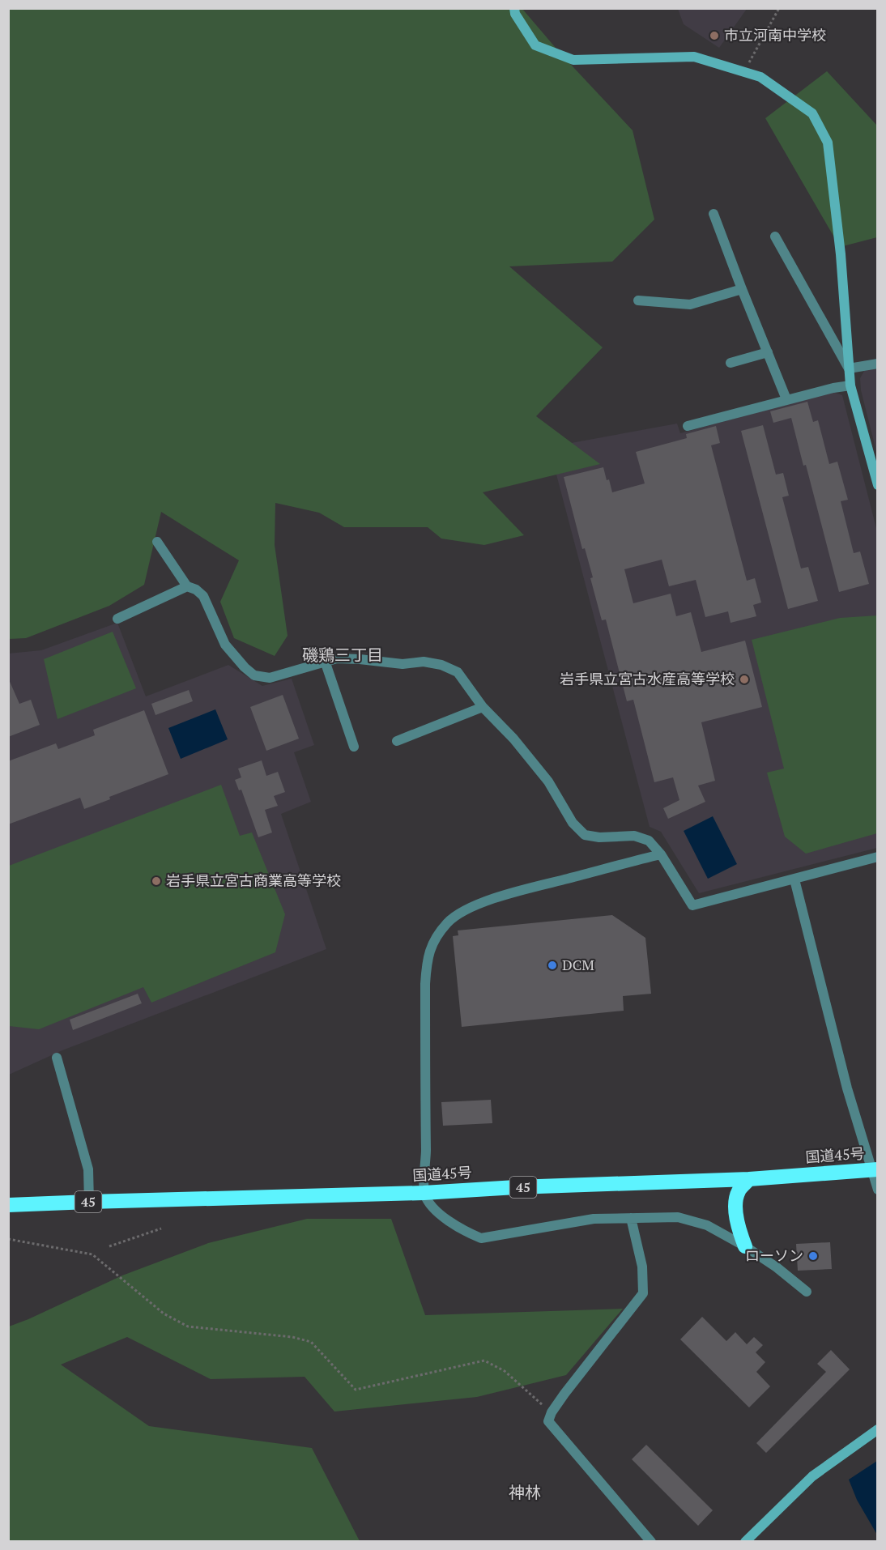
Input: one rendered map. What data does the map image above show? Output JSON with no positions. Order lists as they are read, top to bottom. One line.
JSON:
{"streets":{"highway":["国道45号","45"]},"districts":["磯鶏三丁目","神林"],"places":["市立河南中学校","岩手県立宮古水産高等学校","岩手県立宮古商業高等学校","DCM","ローソン"]}
